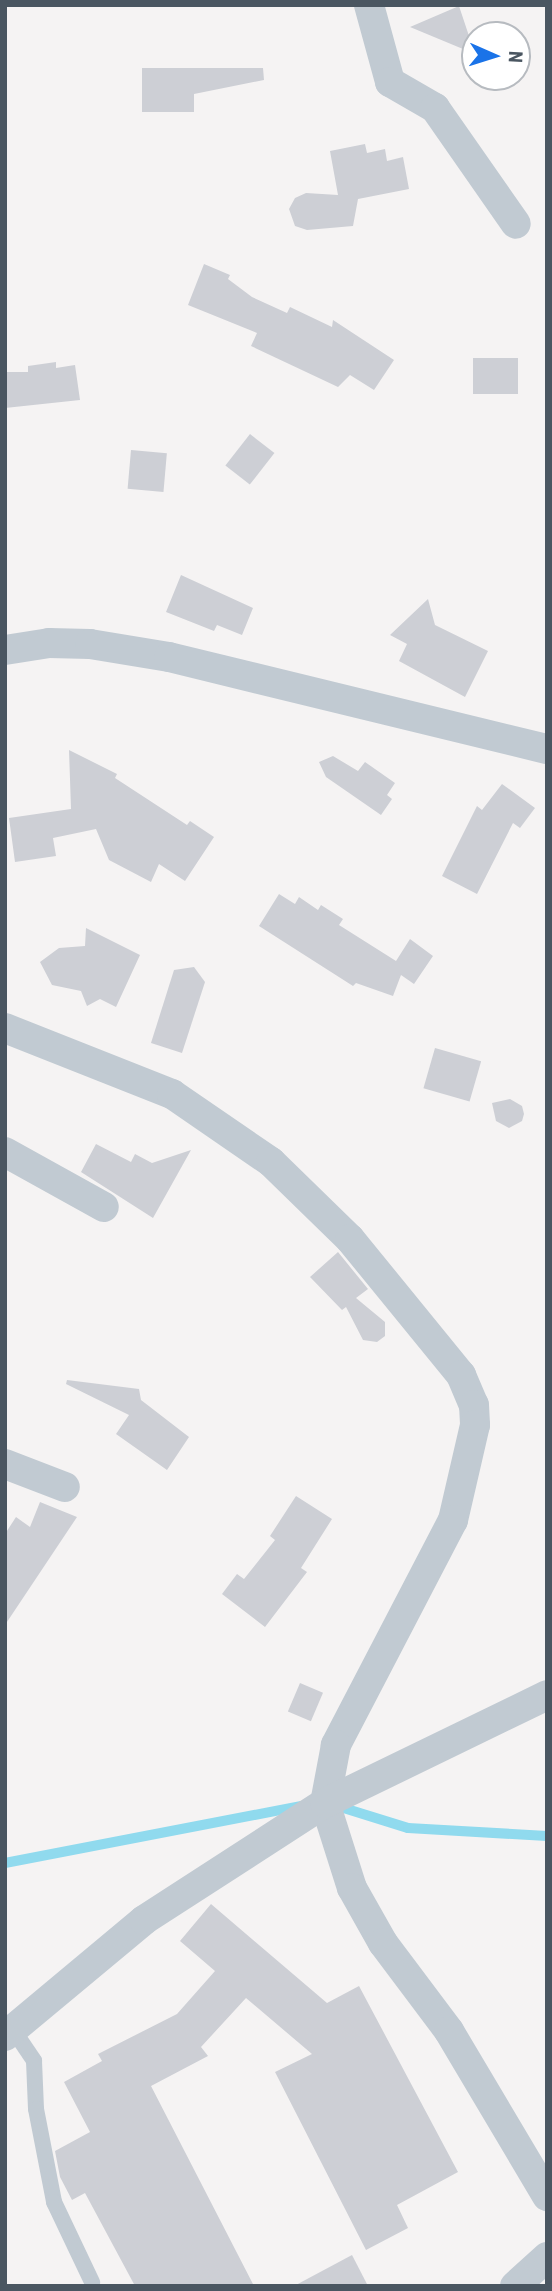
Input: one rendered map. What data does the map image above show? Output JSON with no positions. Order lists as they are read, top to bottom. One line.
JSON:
{"north":"right"}
